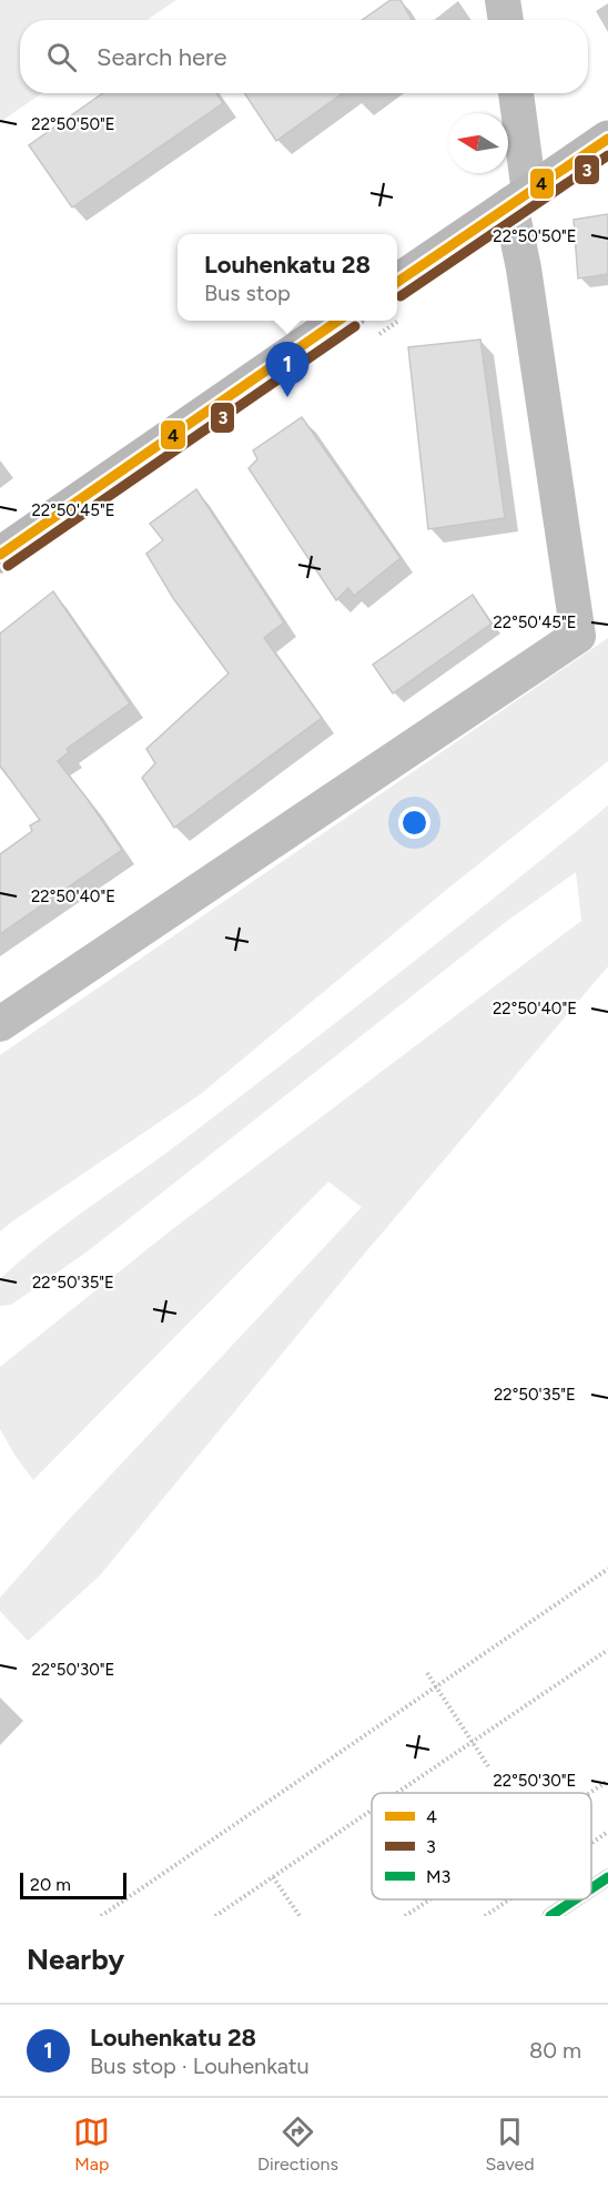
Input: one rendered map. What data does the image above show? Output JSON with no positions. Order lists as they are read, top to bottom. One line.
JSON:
{"lines":["transit line 4","transit line 3","transit line M3"],"legend":["4","3","M3"],"scale_bar":"20 m","north":"left","page":{"search":"Search here","popup":["Louhenkatu 28","Bus stop"],"pins":"1","scale":"20 m","heading":"Nearby","list":[{"mark":"1","name":"Louhenkatu 28","note":"Bus stop · Louhenkatu","value":"80 m"}],"nav":["Map","Directions","Saved"]},"coordinates":["22°50'50\"E","22°50'45\"E","22°50'40\"E","22°50'35\"E","22°50'30\"E"]}
